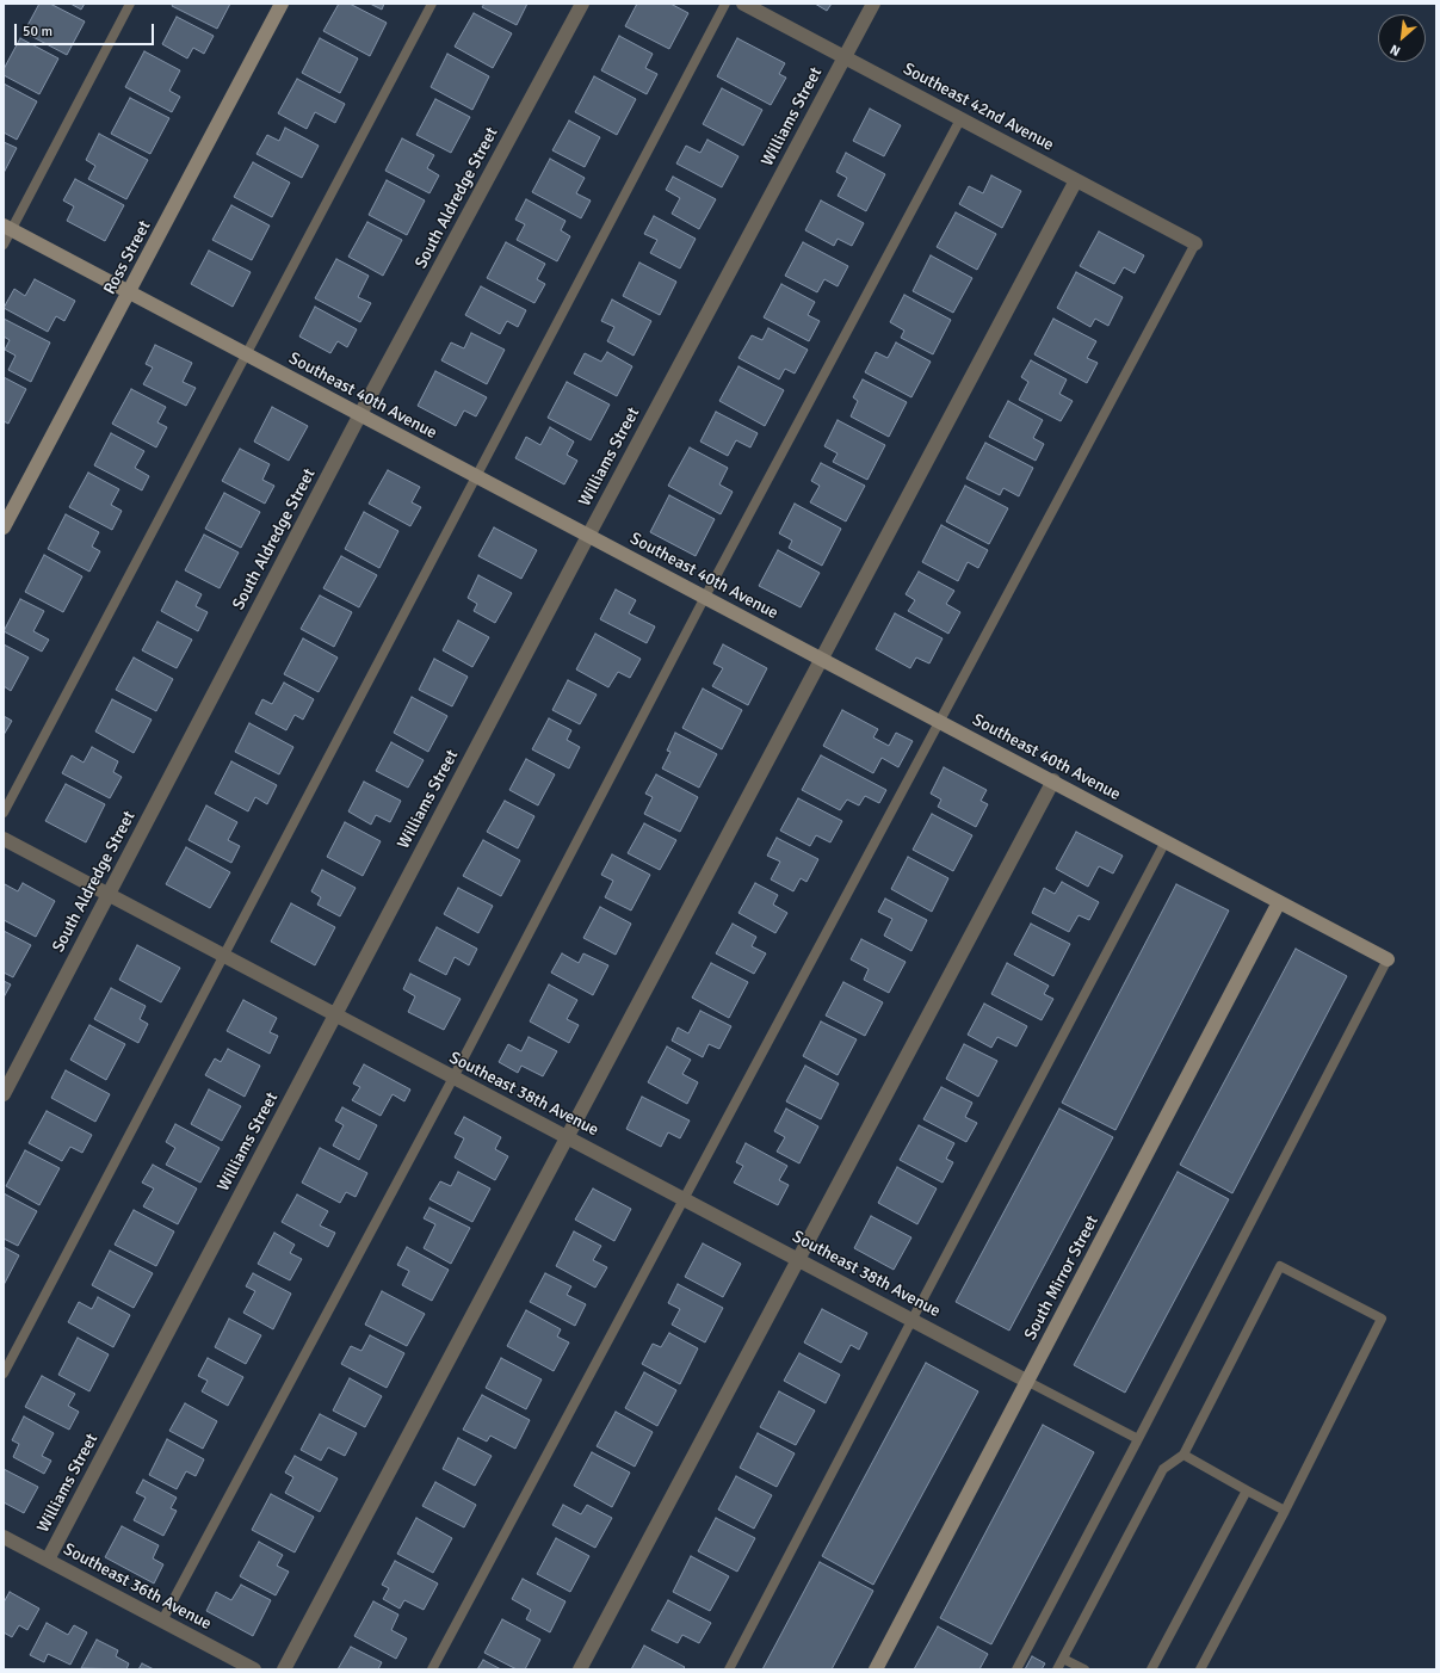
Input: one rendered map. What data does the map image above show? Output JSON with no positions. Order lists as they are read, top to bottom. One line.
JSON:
{"streets":{"street":["Southeast 42nd Avenue","Williams Street","South Aldredge Street","Ross Street","Southeast 40th Avenue","Southeast 38th Avenue","South Mirror Street","Southeast 36th Avenue"]},"crossings":[["Southeast 42nd Avenue","Williams Street"],["Williams Street","Southeast 40th Avenue"],["Williams Street","Southeast 38th Avenue"],["Williams Street","Southeast 36th Avenue"],["South Aldredge Street","Southeast 40th Avenue"],["South Aldredge Street","Southeast 38th Avenue"],["Ross Street","Southeast 40th Avenue"],["Southeast 40th Avenue","South Mirror Street"],["Southeast 38th Avenue","South Mirror Street"]],"scale_bar":"50 m","north":"bottom left"}
